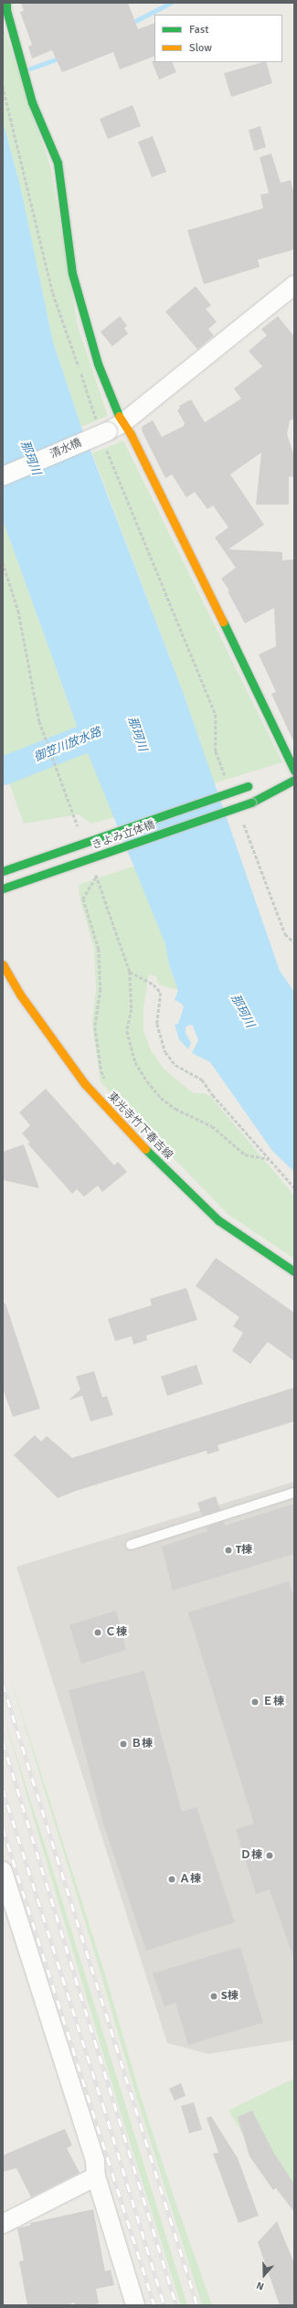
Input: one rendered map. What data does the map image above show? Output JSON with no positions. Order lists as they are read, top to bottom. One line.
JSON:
{"streets":{"street":["清水橋","きよみ立体橋","東光寺竹下春吉線"]},"water":["那珂川","御笠川放水路"],"places":["T棟","Ｃ棟","Ｅ棟","Ｂ棟","Ｄ棟","Ａ棟","S棟"],"legend":["Fast","Slow"],"north":"bottom"}
